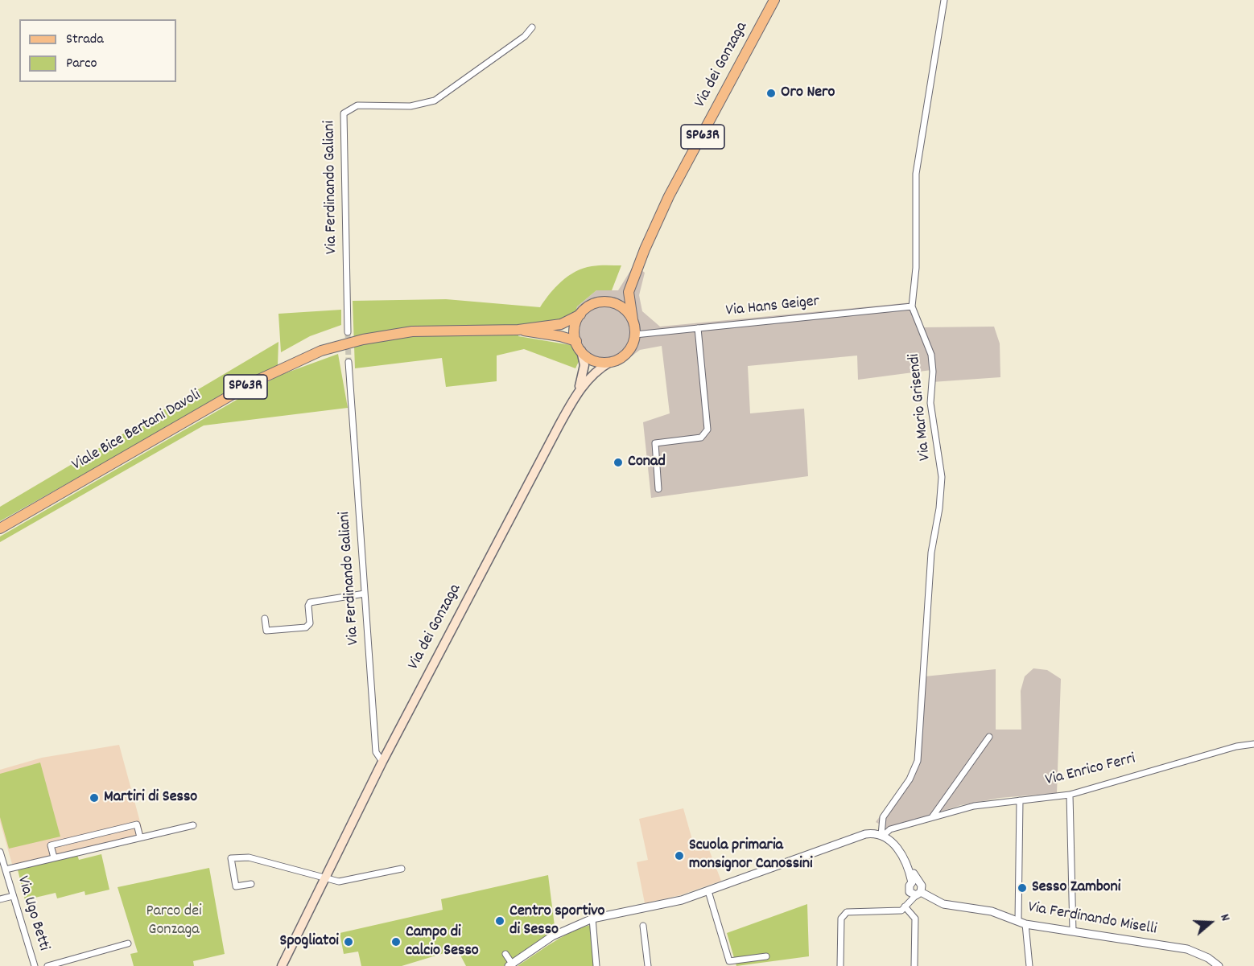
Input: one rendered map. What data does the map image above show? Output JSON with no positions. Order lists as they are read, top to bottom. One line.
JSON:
{"streets":{"main road":["Via dei Gonzaga","SP63R","Viale Bice Bertani Davoli"],"street":["Via Ferdinando Galiani","Via Hans Geiger","Via Mario Grisendi","Via Enrico Ferri","Via Ugo Betti","Via Ferdinando Miselli"]},"crossings":[["Via dei Gonzaga","SP63R"],["Via dei Gonzaga","Via Ferdinando Galiani"],["Via dei Gonzaga","Via Hans Geiger"],["SP63R","Via Hans Geiger"],["SP63R","Viale Bice Bertani Davoli"],["Via Hans Geiger","Via Mario Grisendi"],["Via Mario Grisendi","Via Enrico Ferri"]],"parks":["Parco dei Gonzaga"],"places":["Oro Nero","Conad","Martiri di Sesso","Scuola primaria monsignor Canossini","Sesso Zamboni","Centro sportivo di Sesso","Spogliatoi","Campo di calcio Sesso"],"legend":["Strada","Parco"],"north":"right"}
